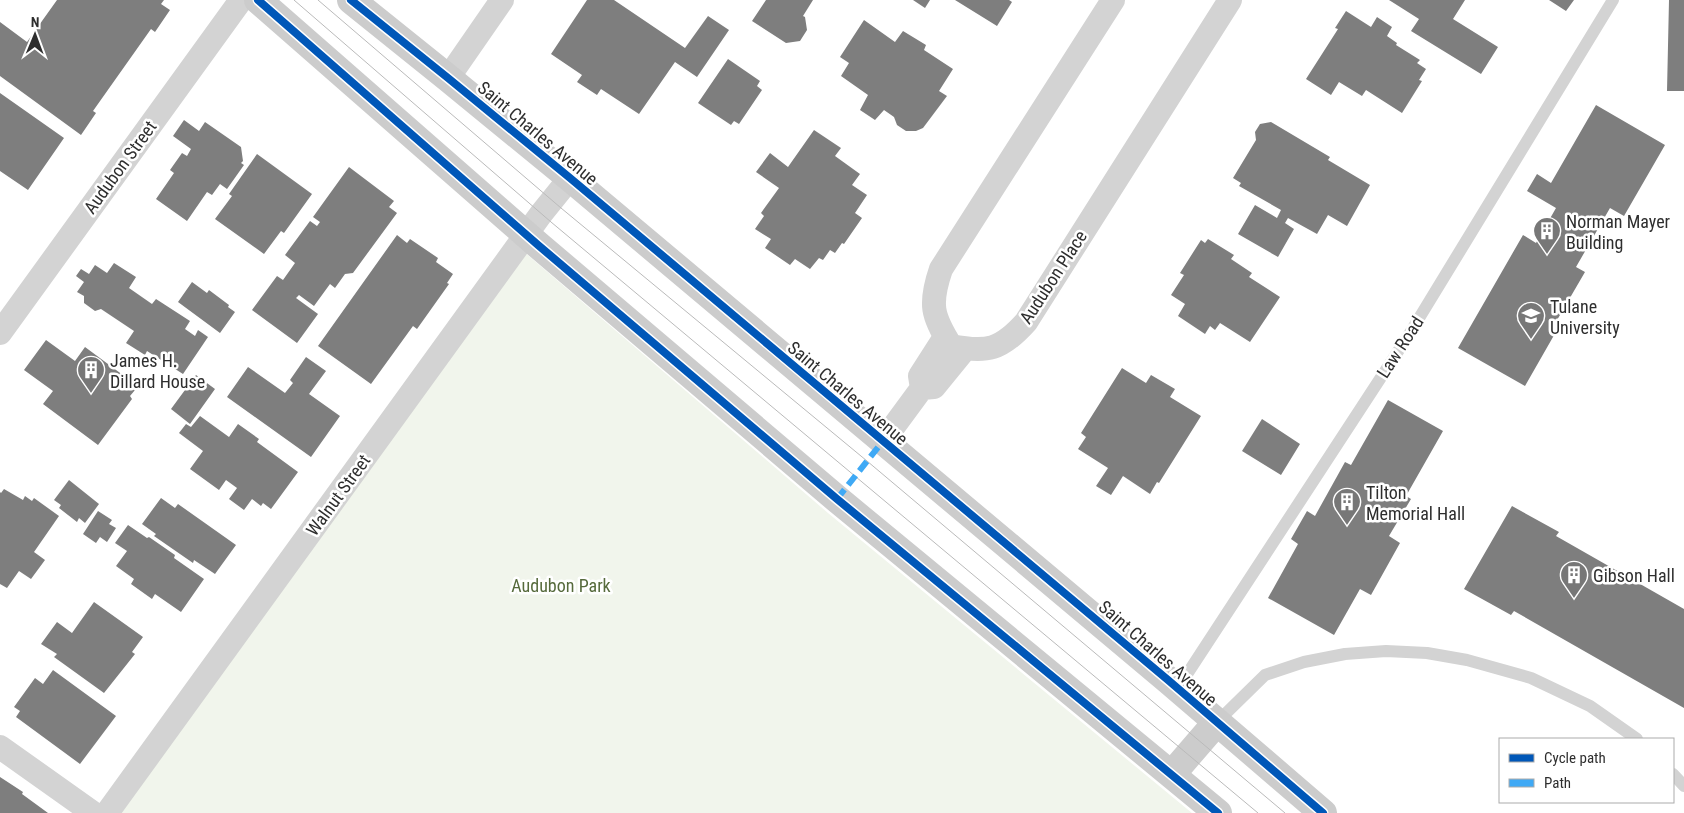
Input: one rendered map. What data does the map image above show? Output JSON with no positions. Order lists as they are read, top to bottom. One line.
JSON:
{"streets":{"main road":["Saint Charles Avenue"],"street":["Audubon Street","Audubon Place","Walnut Street"],"lane":["Law Road"]},"crossings":[["Saint Charles Avenue","Law Road"],["Saint Charles Avenue","Walnut Street"]],"parks":["Audubon Park"],"places":{"building":["Norman Mayer Building","James H. Dillard House","Tilton Memorial Hall","Gibson Hall"],"school or university":["Tulane University"]},"legend":["Cycle path","Path"],"north":"top"}
